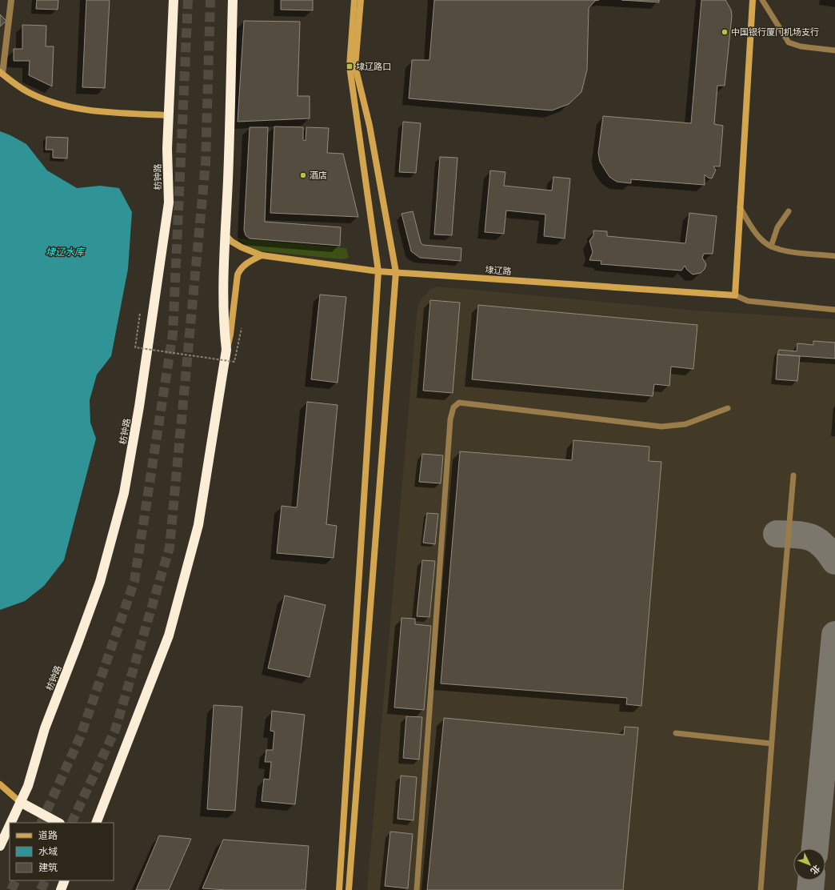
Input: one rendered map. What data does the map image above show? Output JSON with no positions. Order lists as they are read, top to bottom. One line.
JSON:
{"streets":{"highway":["枋钟路"],"main road":["埭辽路"]},"water":["埭辽水库"],"places":{"other":["中国银行厦门机场支行","酒店"],"transit":["埭辽路口"]},"legend":["道路","水域","建筑"],"north":"bottom right"}
